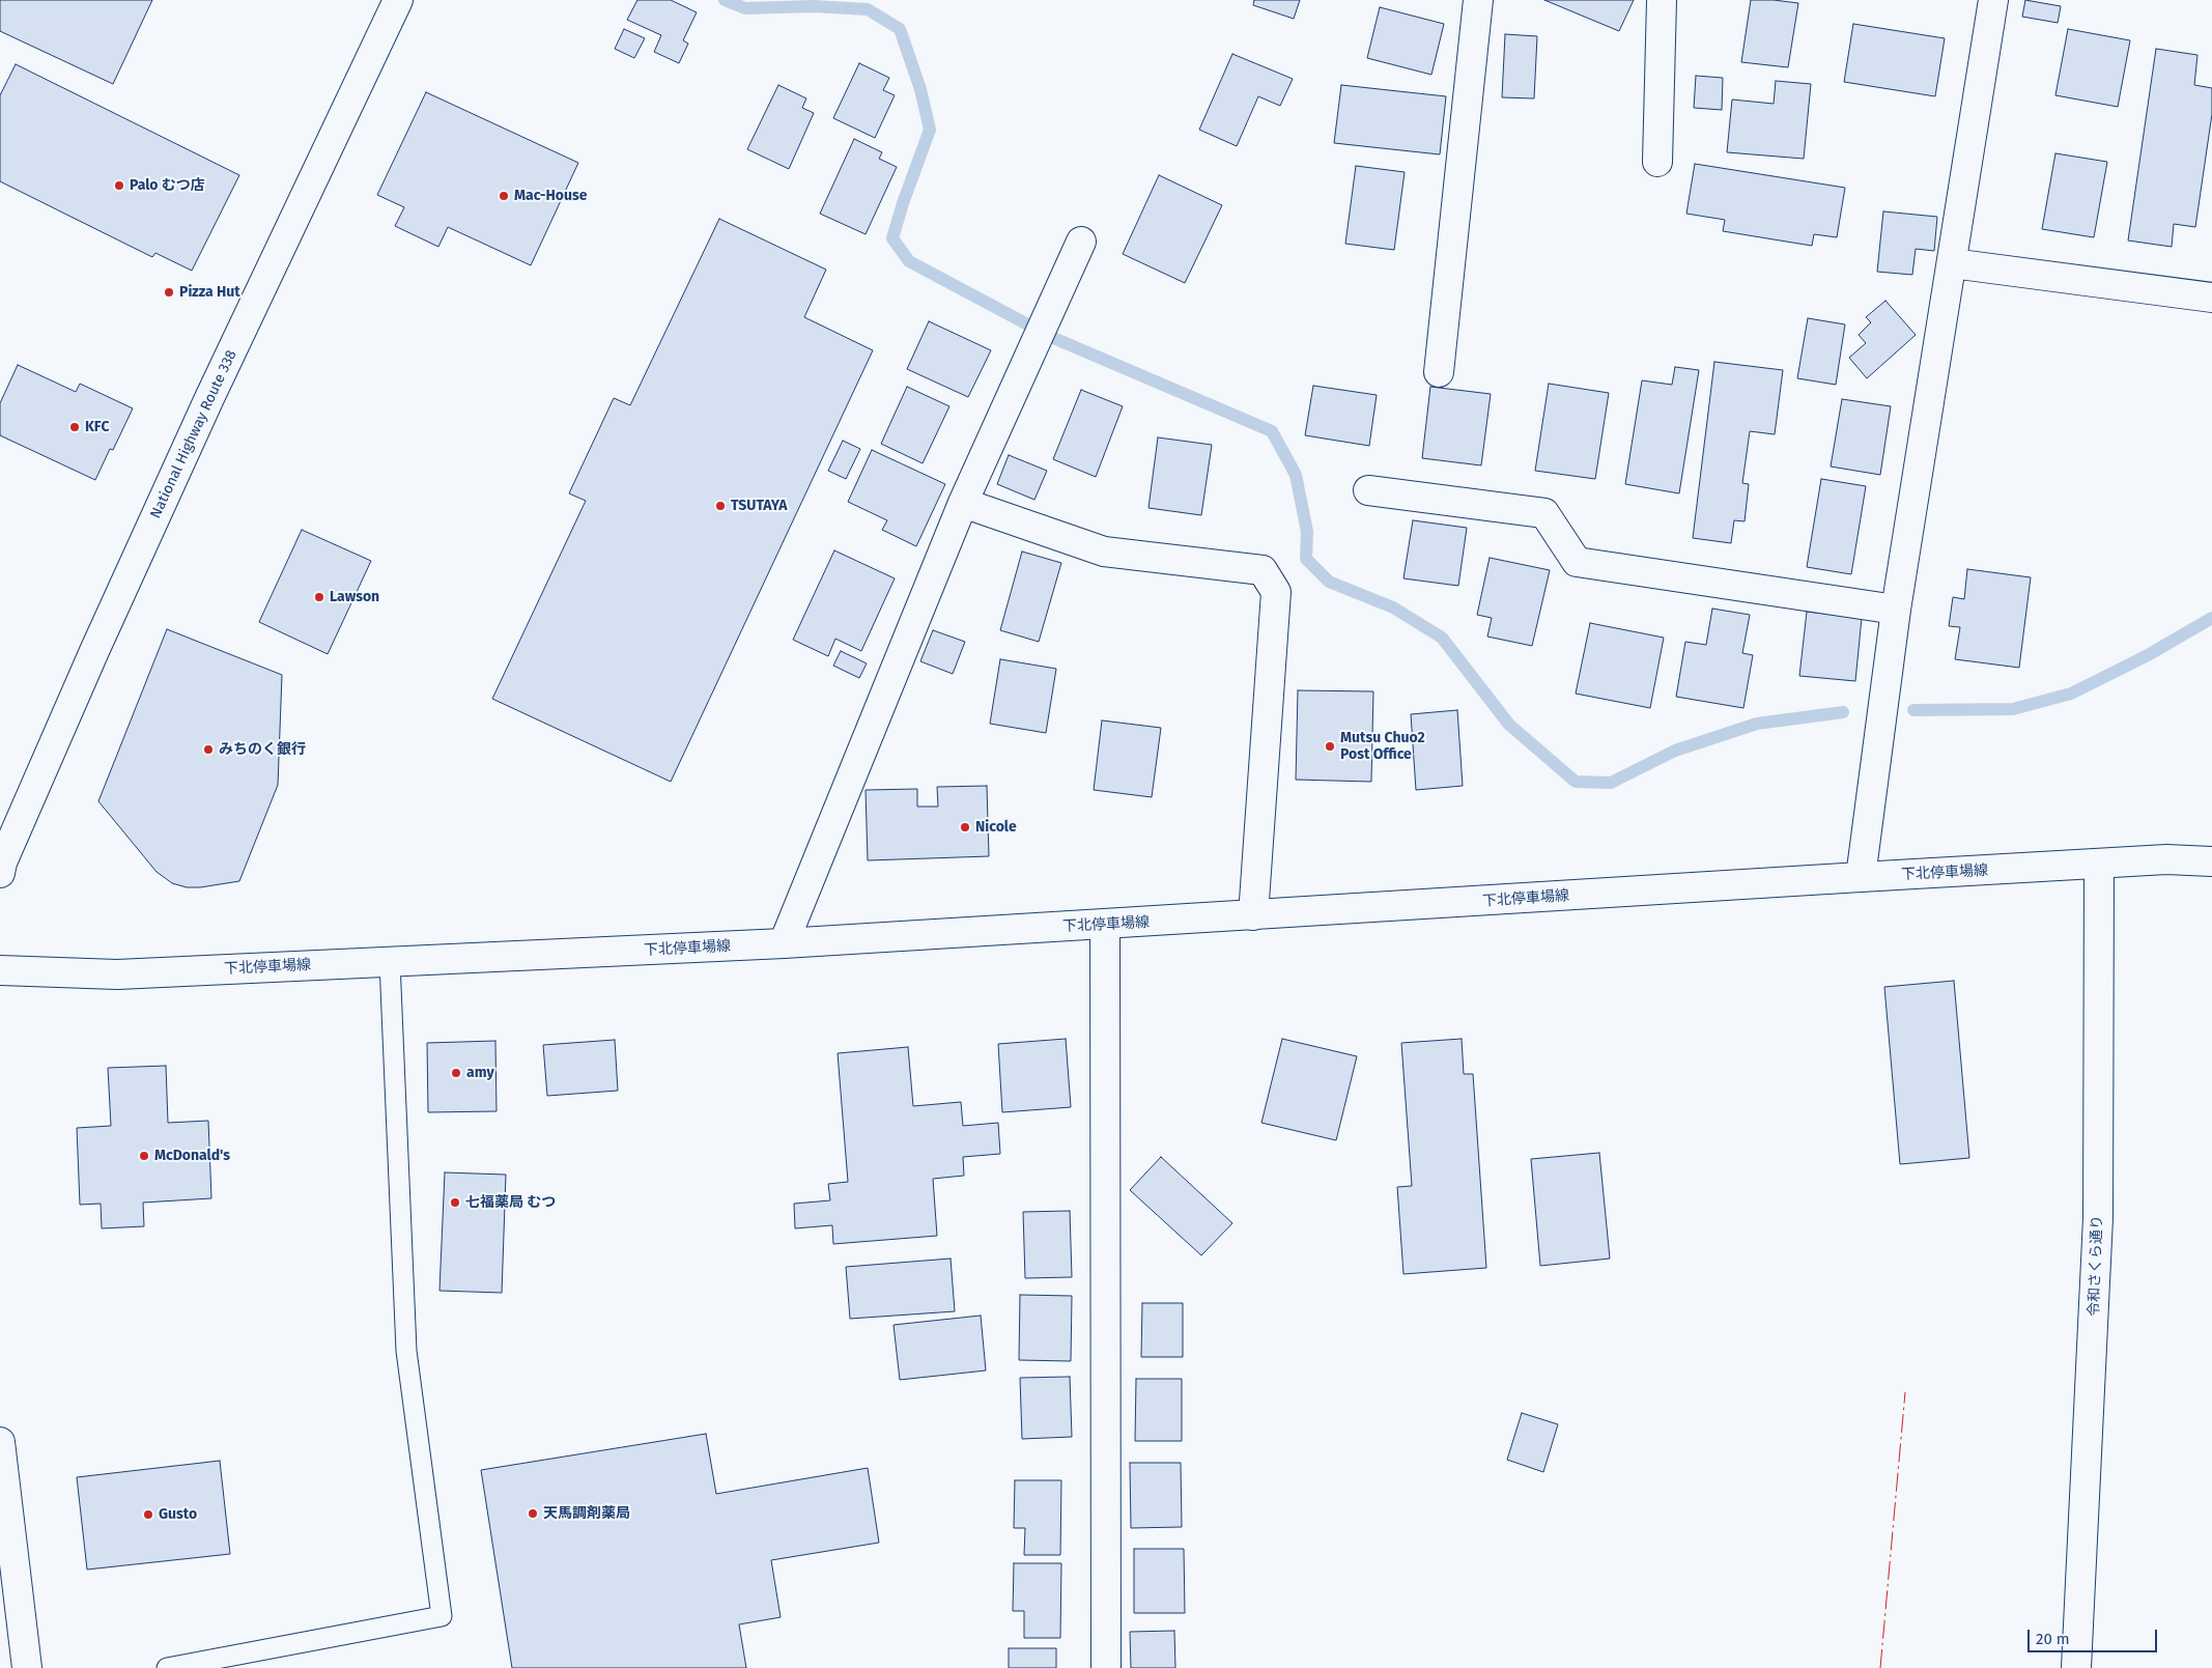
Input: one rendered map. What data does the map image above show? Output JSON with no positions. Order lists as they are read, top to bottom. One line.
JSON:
{"streets":{"main road":["National Highway Route 338","下北停車場線","令和さくら通り"]},"crossings":[["下北停車場線","令和さくら通り"]],"places":["Palo むつ店","Mac-House","Pizza Hut","KFC","TSUTAYA","Lawson","Mutsu Chuo2 Post Office","みちのく銀行","Nicole","amy","McDonald's","七福薬局 むつ","天馬調剤薬局","Gusto"],"scale_bar":"20 m"}
